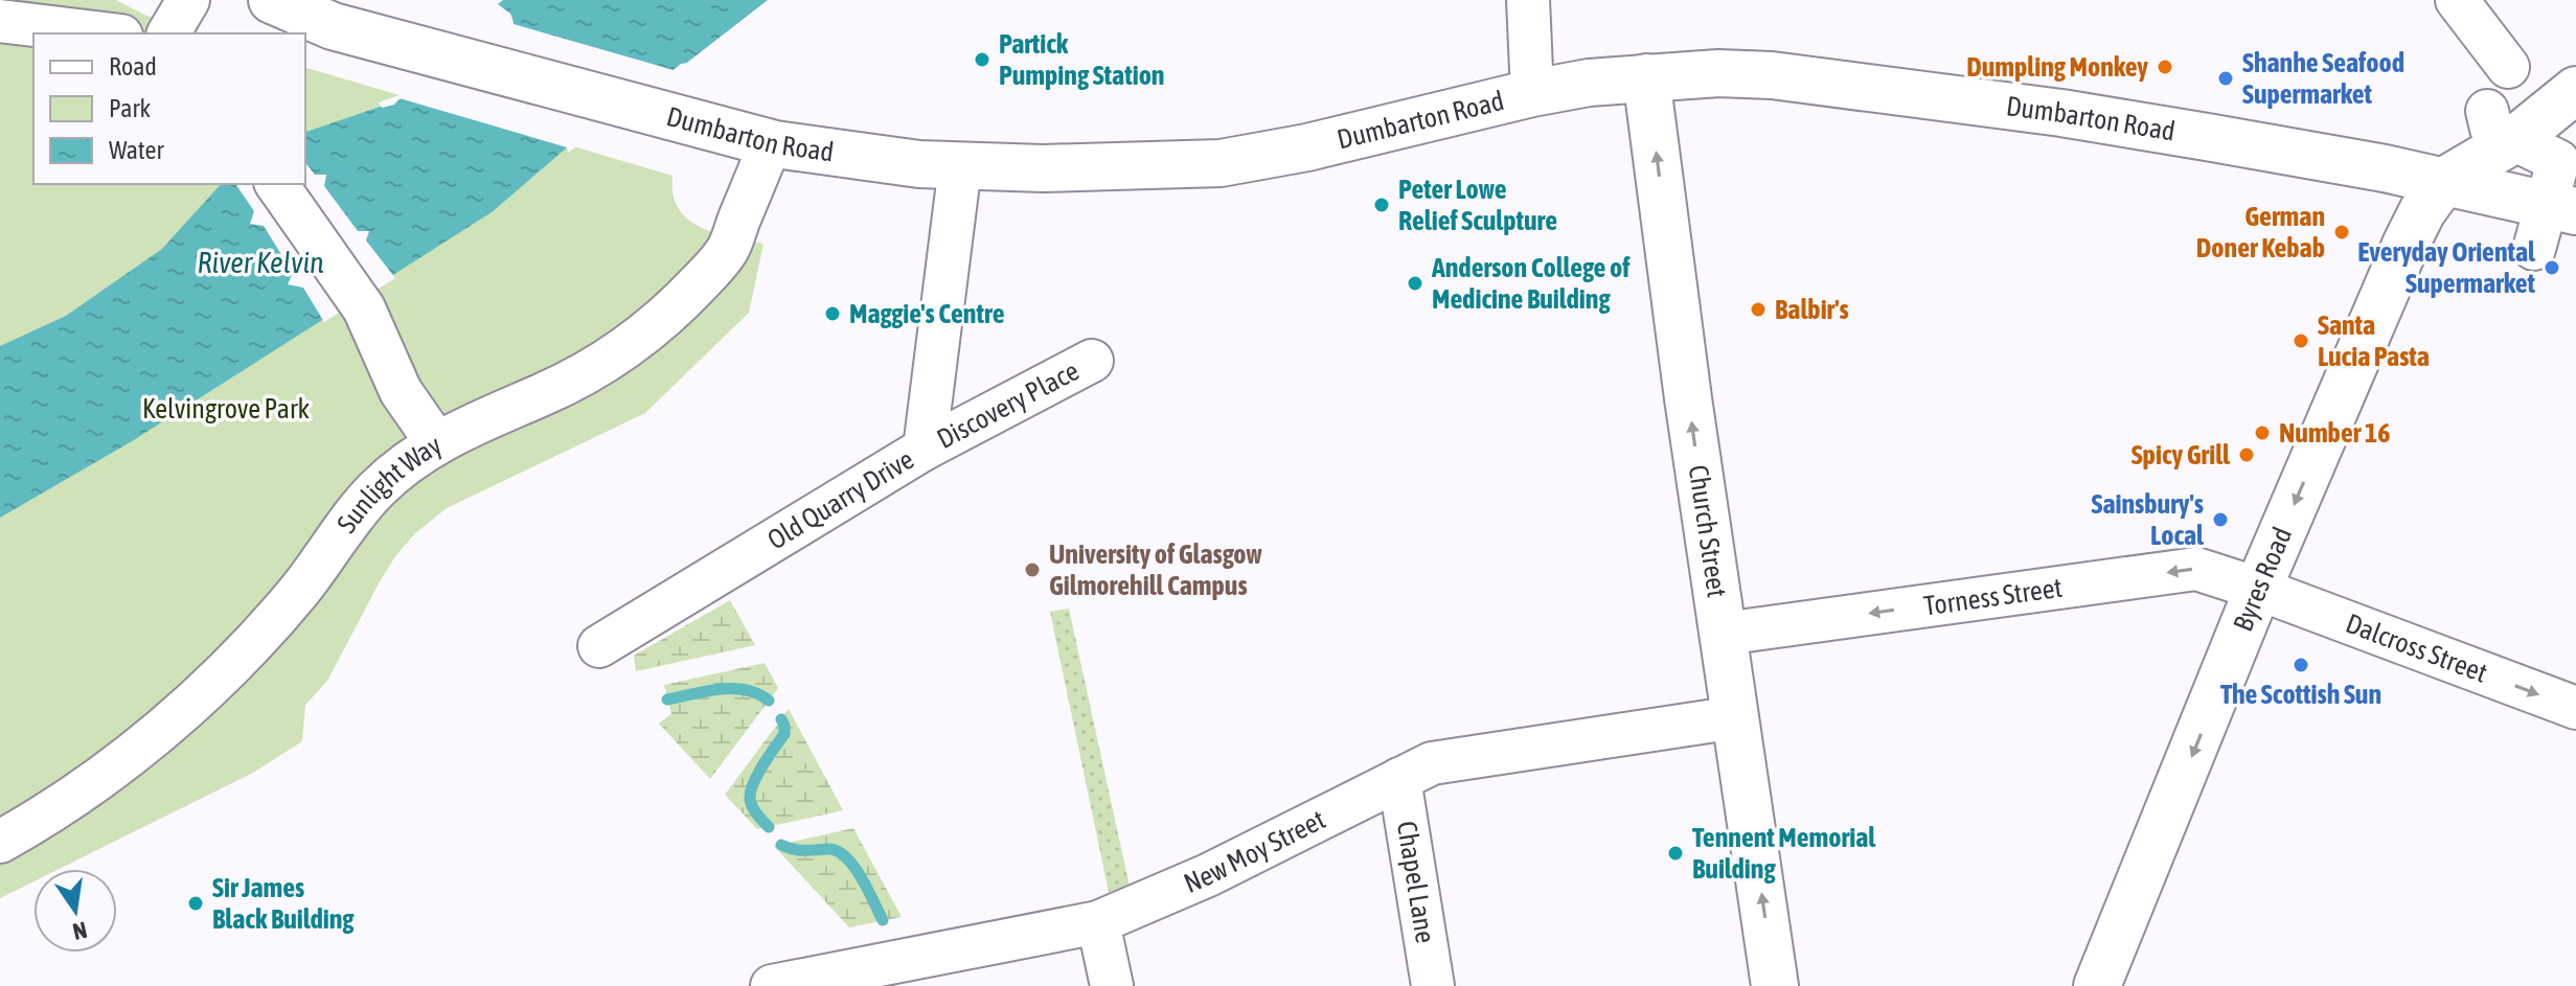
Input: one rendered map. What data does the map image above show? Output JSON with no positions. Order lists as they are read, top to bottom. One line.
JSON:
{"streets":{"street":["Dumbarton Road","Discovery Place","Sunlight Way","Old Quarry Drive","Church Street","Byres Road","Torness Street","Dalcross Street","New Moy Street","Chapel Lane"]},"crossings":[["Dumbarton Road","Sunlight Way"],["Dumbarton Road","Old Quarry Drive"],["Dumbarton Road","Church Street"],["Dumbarton Road","Byres Road"],["Discovery Place","Old Quarry Drive"],["Church Street","Torness Street"],["Church Street","New Moy Street"],["Byres Road","Torness Street"],["Byres Road","Dalcross Street"],["Torness Street","Dalcross Street"],["New Moy Street","Chapel Lane"]],"one_way":["Church Street","Byres Road","Torness Street","Dalcross Street"],"water":["River Kelvin"],"parks":["Kelvingrove Park"],"places":["Partick Pumping Station","Dumpling Monkey","Shanhe Seafood Supermarket","Peter Lowe Relief Sculpture","German Doner Kebab","Everyday Oriental Supermarket","Anderson College of Medicine Building","Balbir's","Maggie's Centre","Santa Lucia Pasta","Number 16","Spicy Grill","Sainsbury's Local","University of Glasgow Gilmorehill Campus","The Scottish Sun","Tennent Memorial Building","Sir James Black Building"],"legend":["Road","Park","Water"],"north":"bottom"}
